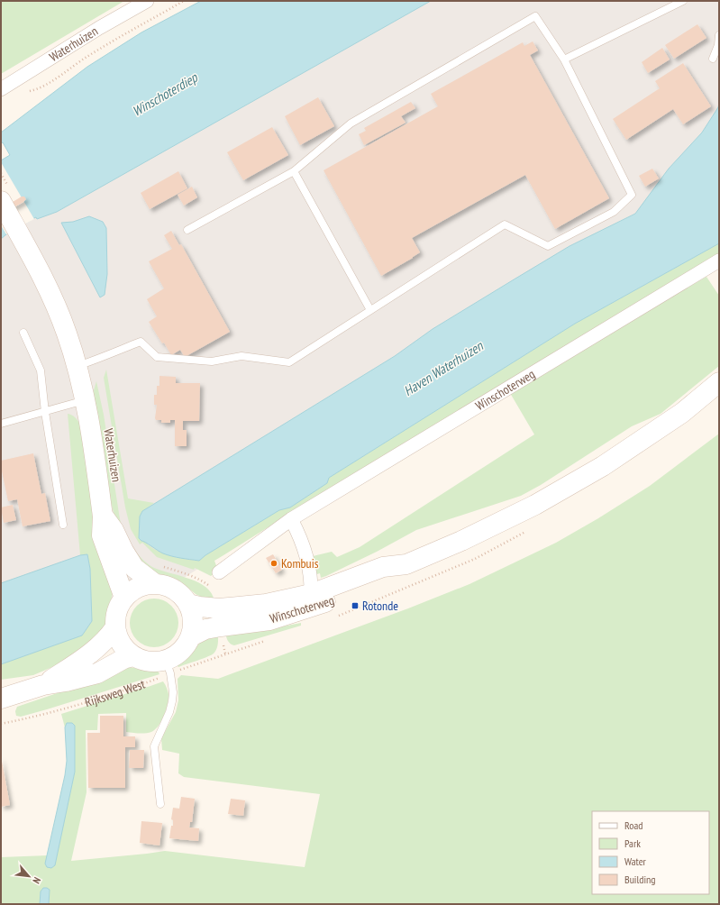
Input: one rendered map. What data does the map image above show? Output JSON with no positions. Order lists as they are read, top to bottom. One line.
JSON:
{"streets":{"main road":["Waterhuizen","Winschoterweg","Rijksweg West"]},"crossings":[["Waterhuizen","Winschoterweg"],["Waterhuizen","Rijksweg West"],["Winschoterweg","Rijksweg West"]],"water":["Winschoterdiep","Haven Waterhuizen"],"places":{"other":["Kombuis"],"transit":["Rotonde"]},"legend":["Road","Park","Water","Building"],"north":"bottom right"}
